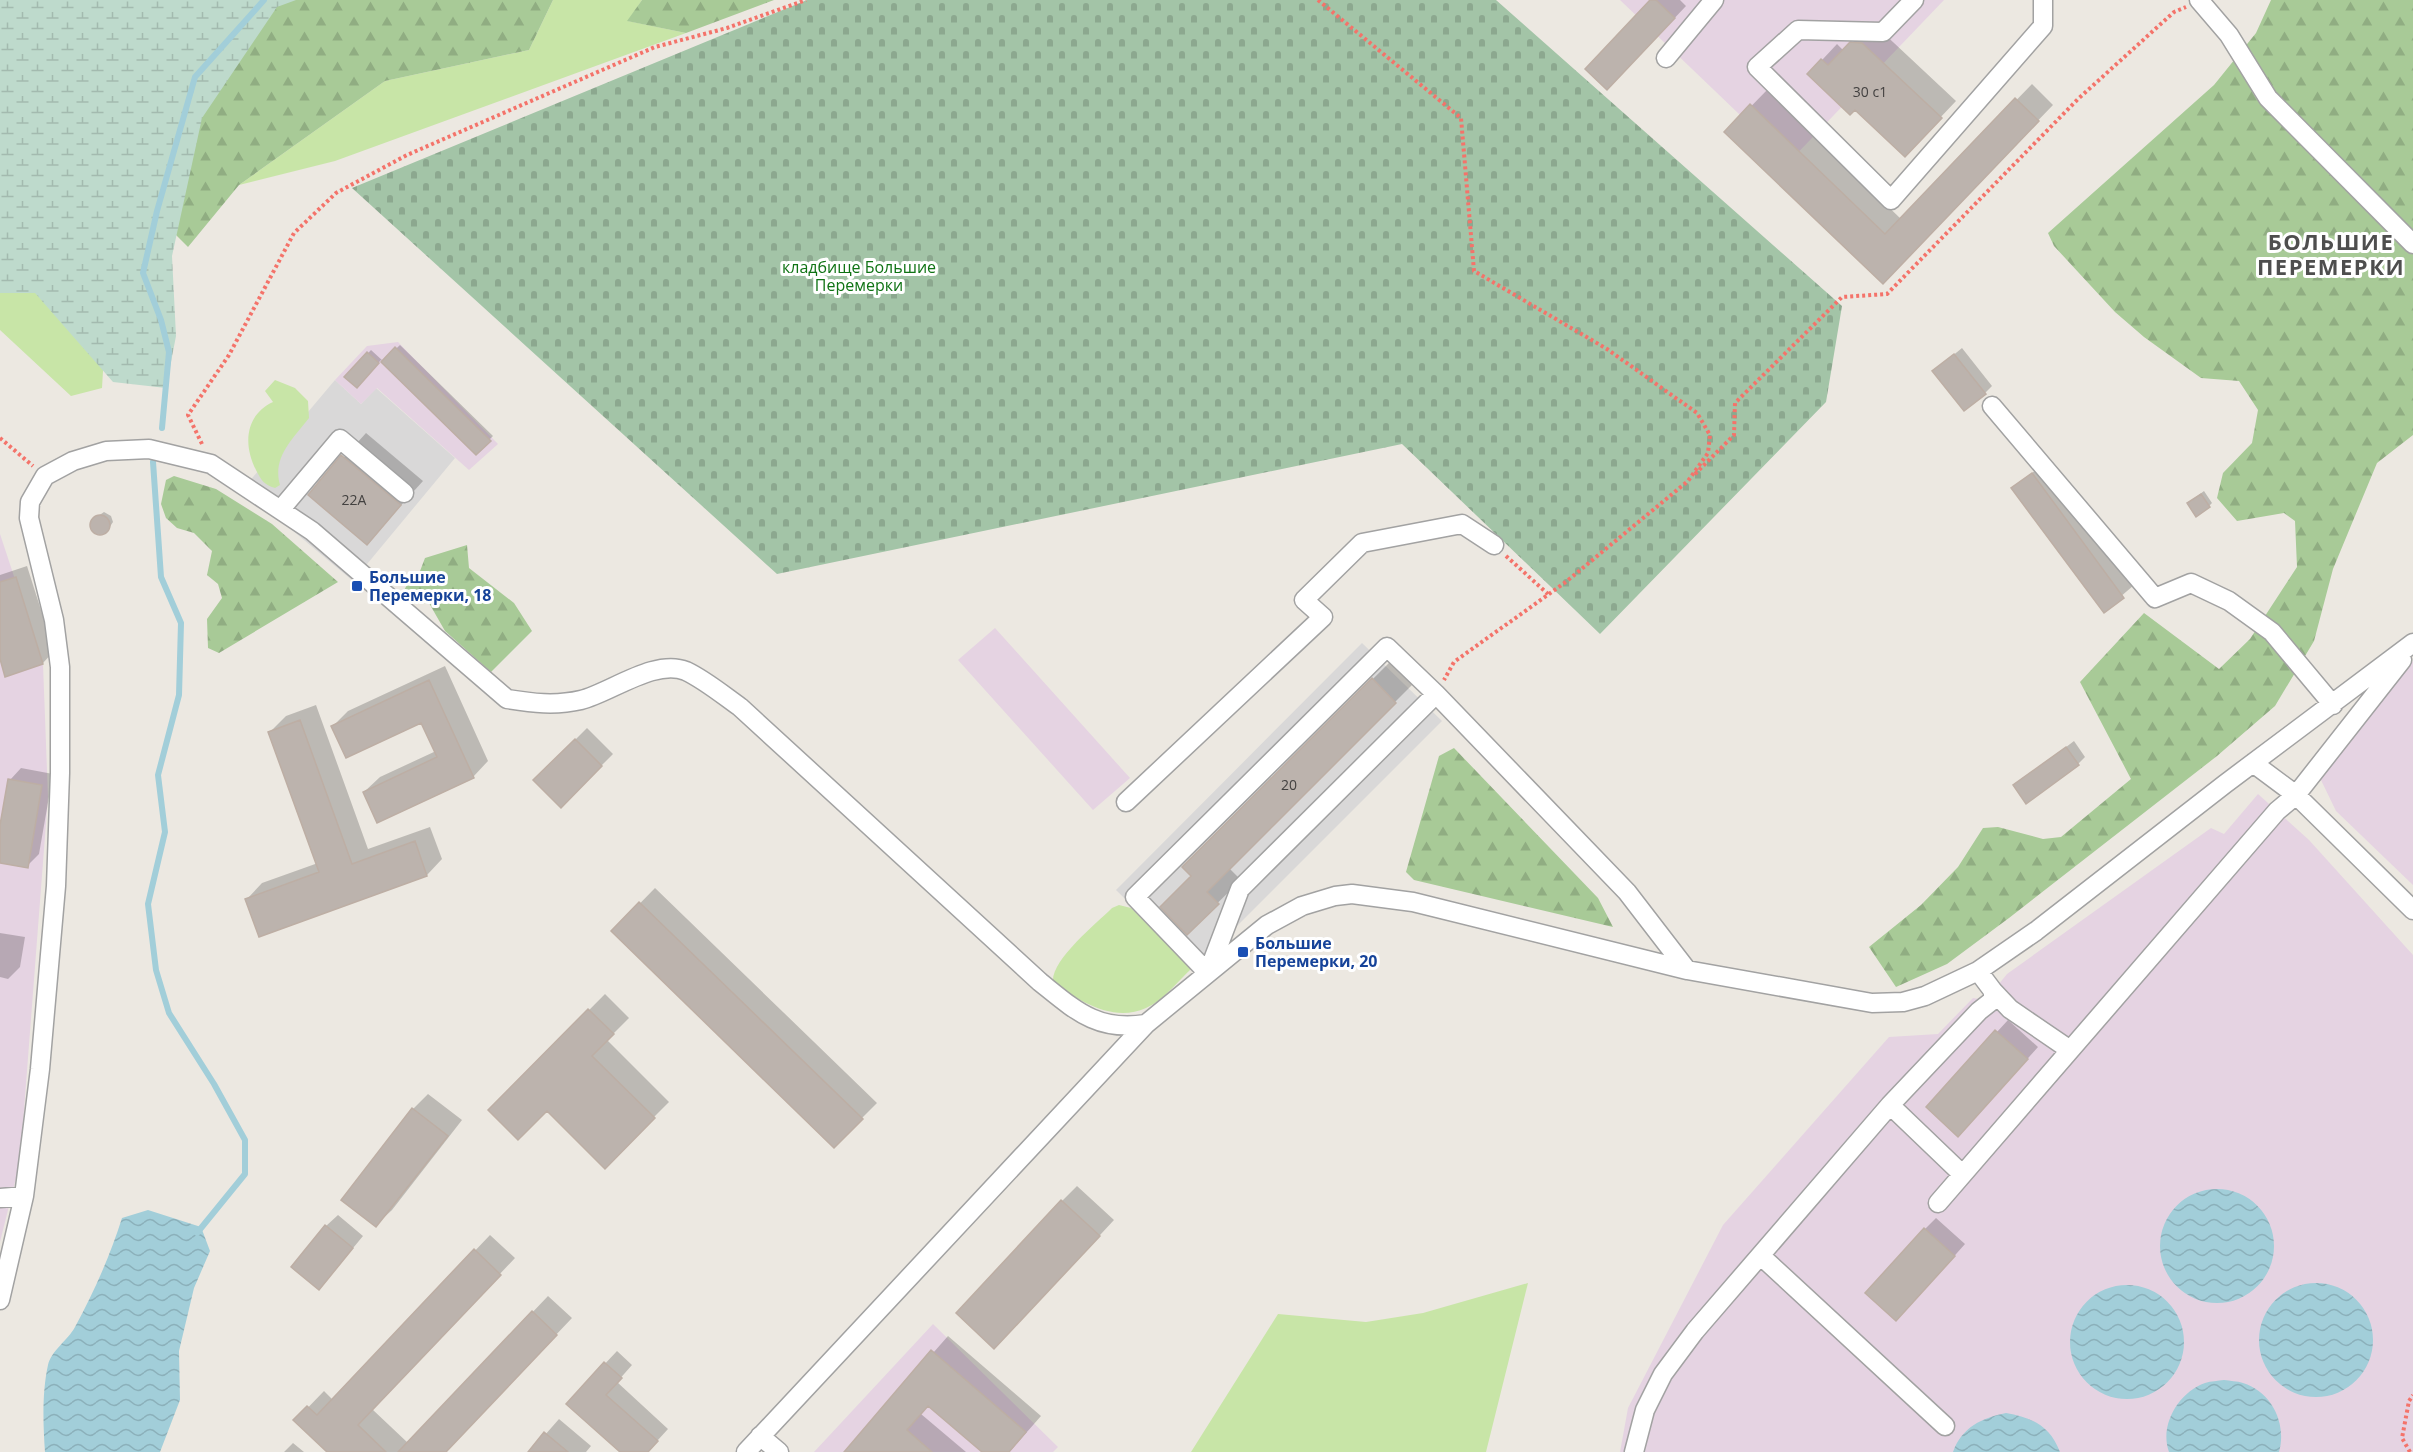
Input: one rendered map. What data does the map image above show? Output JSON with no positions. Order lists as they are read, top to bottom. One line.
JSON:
{"districts":["БОЛЬШИЕ ПЕРЕМЕРКИ"],"parks":["кладбище Большие Перемерки"],"places":{"transit":["Большие Перемерки, 18","Большие Перемерки, 20"]},"house_numbers":["30 с1","22А","20"]}
